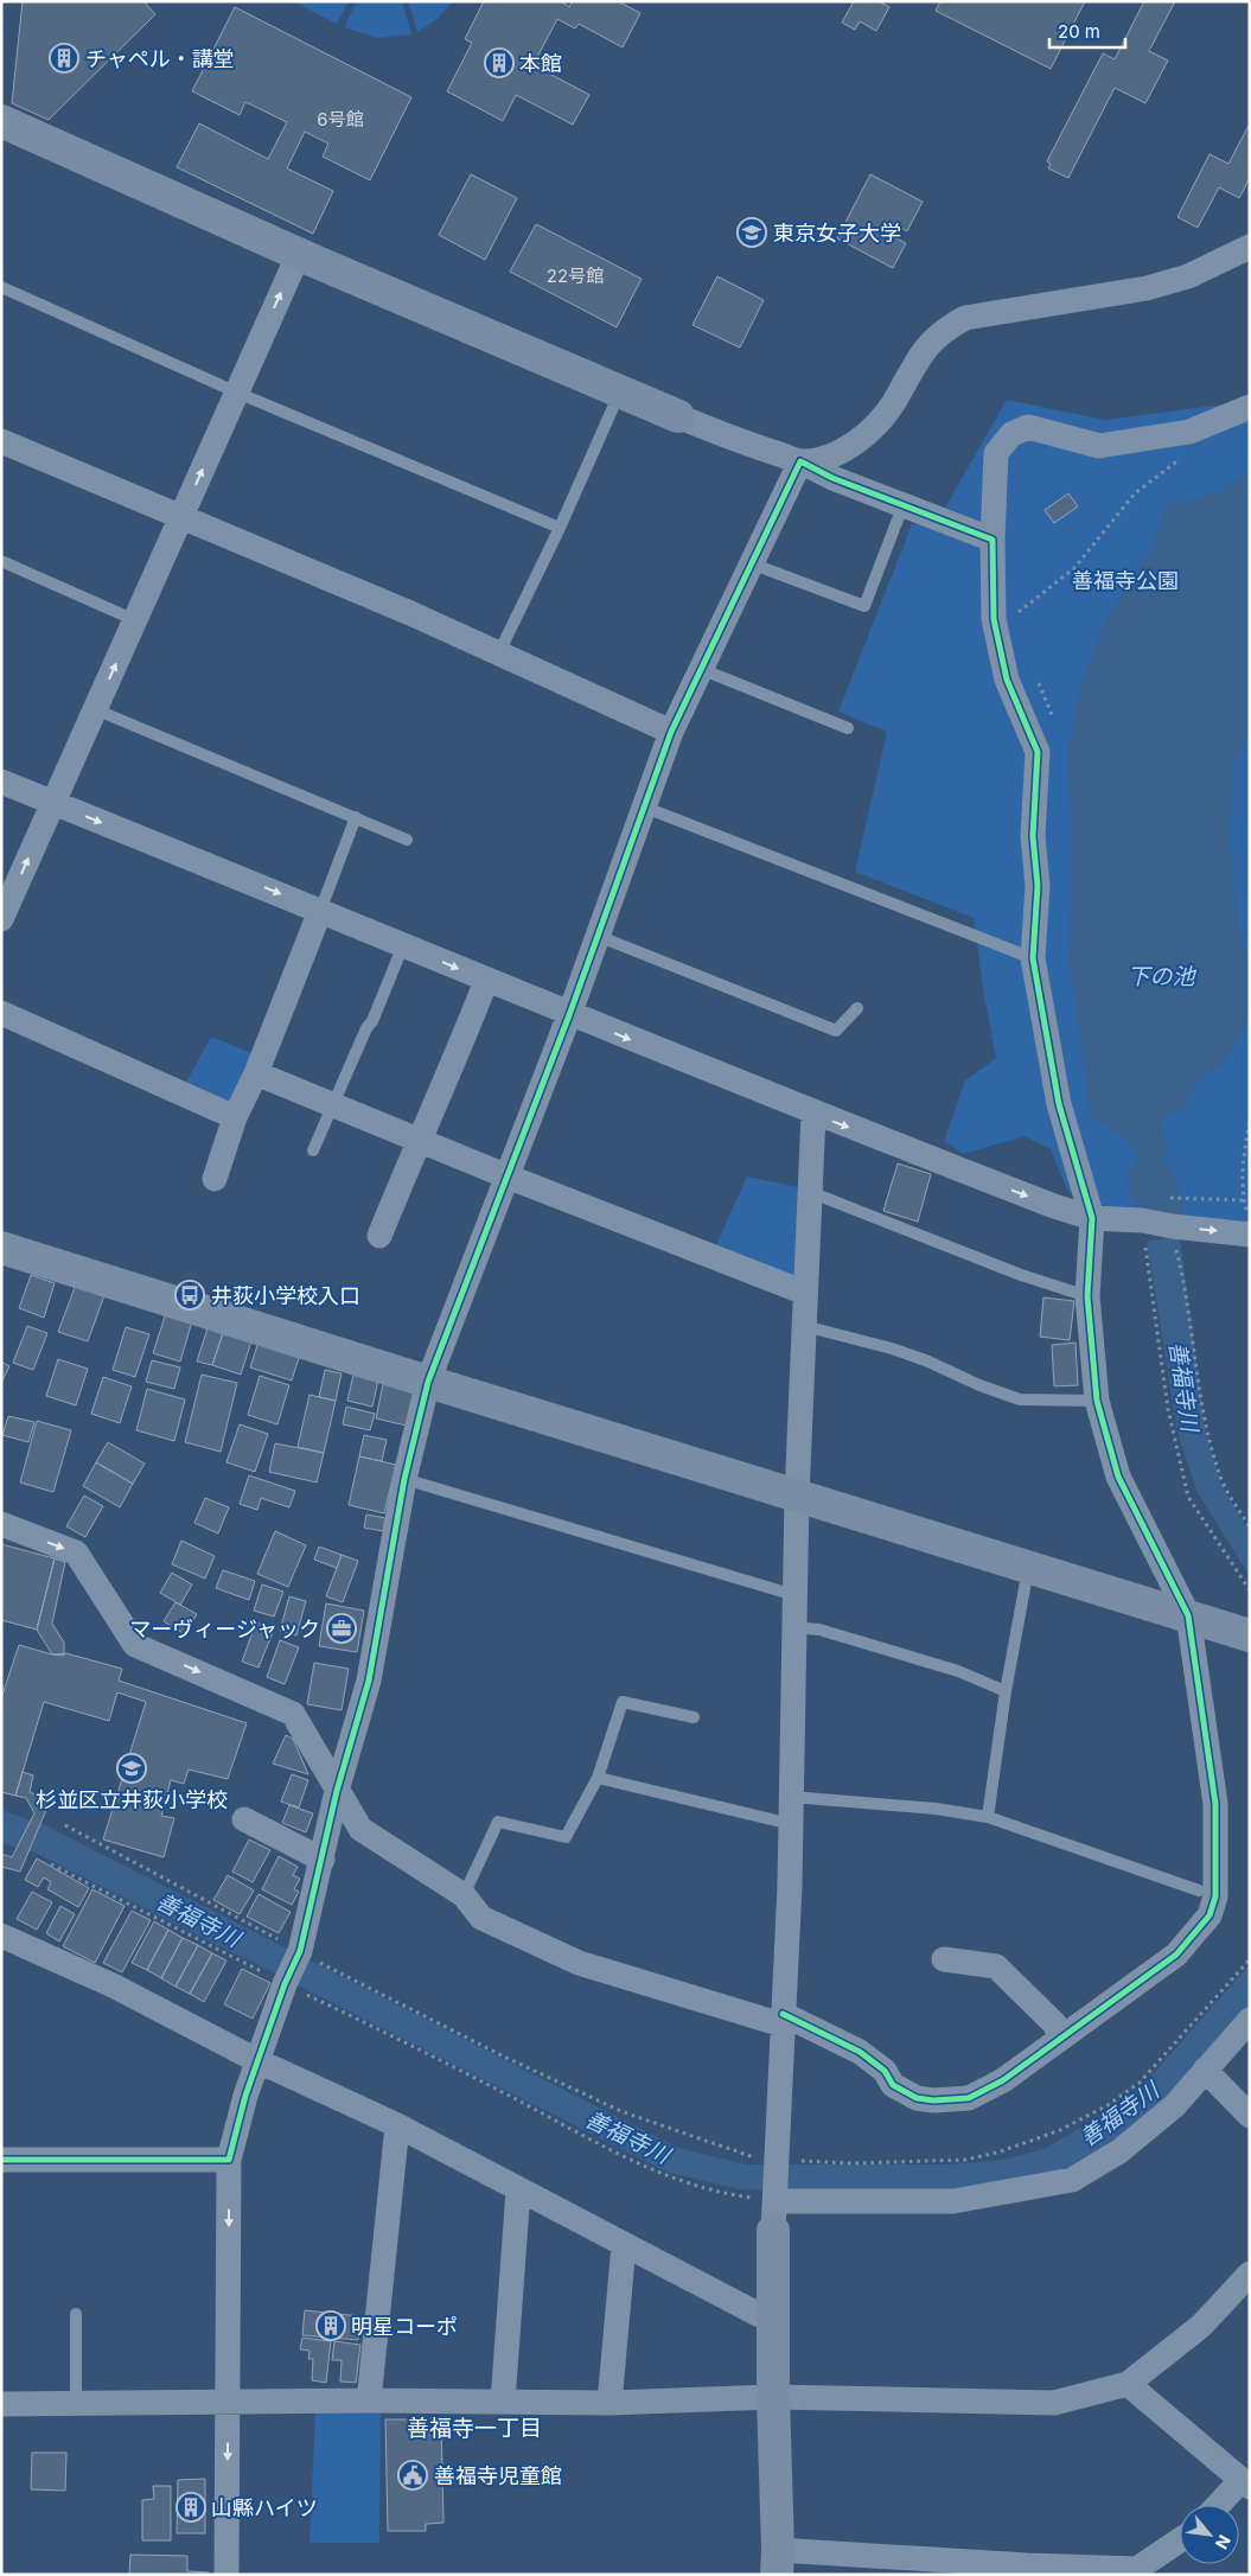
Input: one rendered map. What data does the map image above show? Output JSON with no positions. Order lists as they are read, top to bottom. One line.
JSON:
{"districts":["善福寺一丁目"],"water":["下の池","善福寺川"],"parks":["善福寺公園"],"places":{"building":["チャペル・講堂","本館","明星コーポ","山縣ハイツ"],"school or university":["東京女子大学","杉並区立井荻小学校"],"bus stop":["井荻小学校入口"],"office":["マーヴィージャック"],"public building":["善福寺児童館"]},"house_numbers":["6号館","22号館"],"scale_bar":"20 m","north":"bottom right"}
